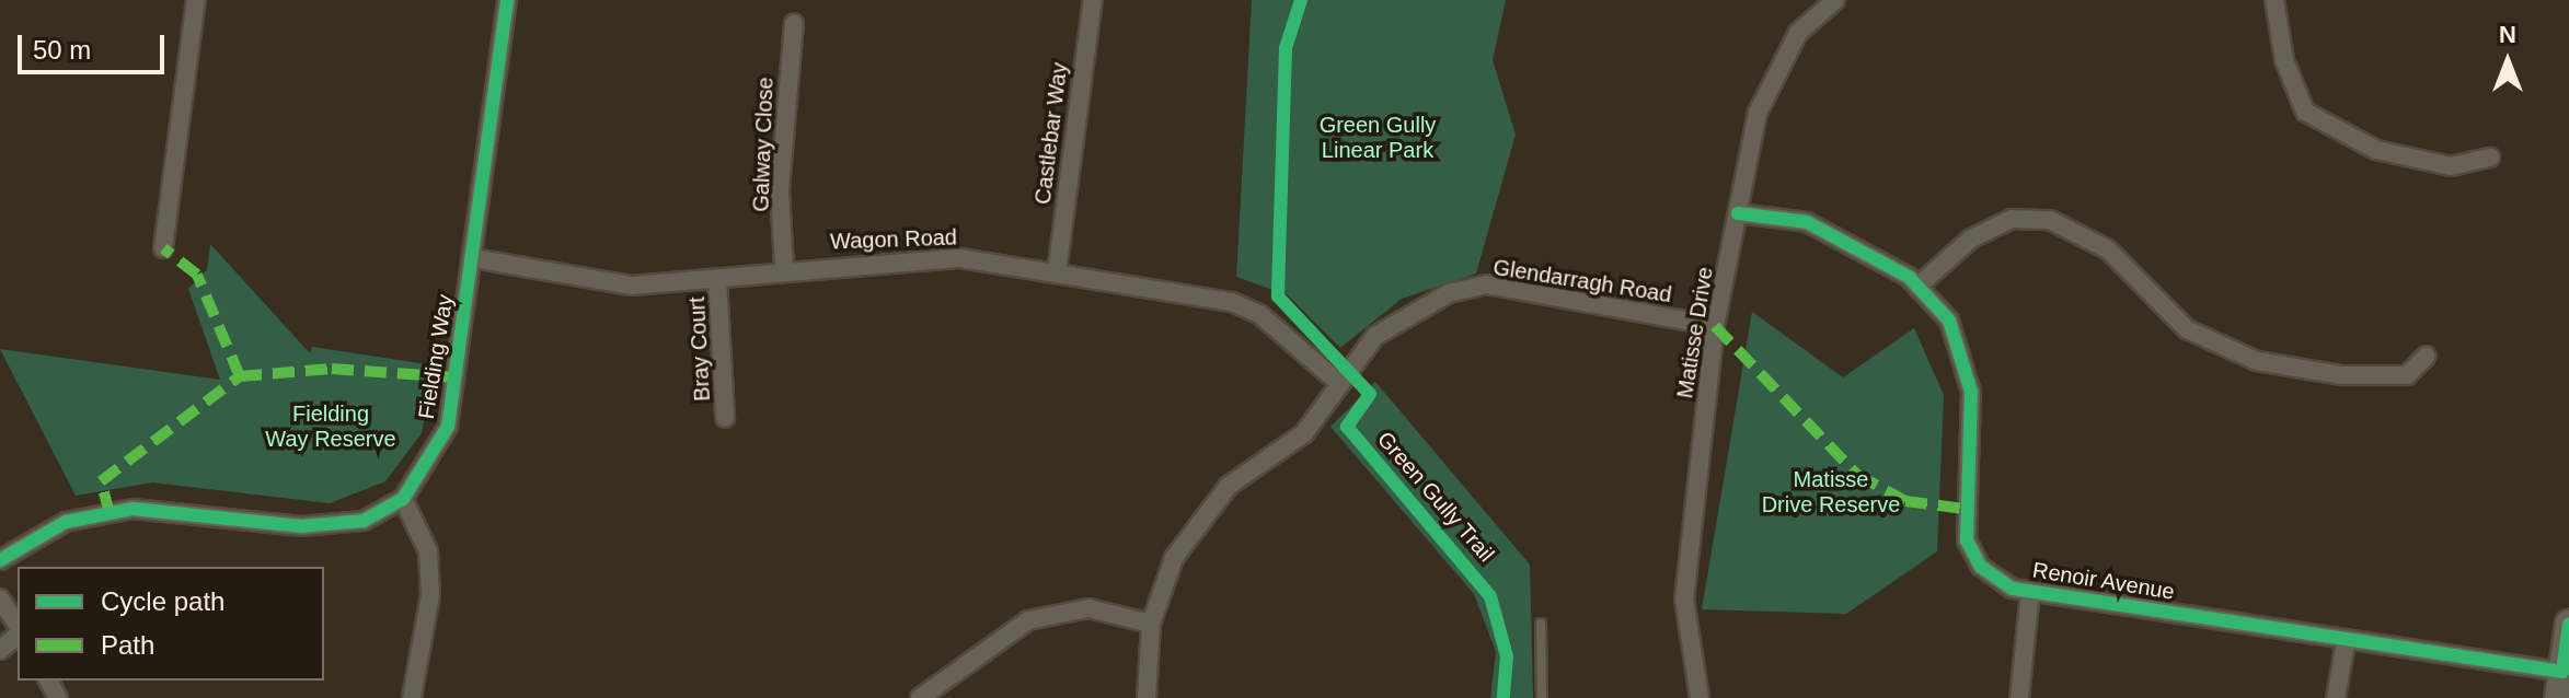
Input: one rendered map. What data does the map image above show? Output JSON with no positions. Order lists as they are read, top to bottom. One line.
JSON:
{"streets":{"street":["Castlebar Way","Galway Close","Wagon Road","Glendarragh Road","Matisse Drive","Bray Court","Fielding Way","Renoir Avenue"],"cycle path":["Green Gully Trail"]},"crossings":[["Castlebar Way","Wagon Road"],["Galway Close","Wagon Road"],["Wagon Road","Glendarragh Road"],["Wagon Road","Bray Court"],["Wagon Road","Fielding Way"],["Glendarragh Road","Matisse Drive"],["Matisse Drive","Renoir Avenue"]],"parks":["Green Gully Linear Park","Fielding Way Reserve","Matisse Drive Reserve"],"legend":["Cycle path","Path"],"scale_bar":"50 m","north":"top"}
